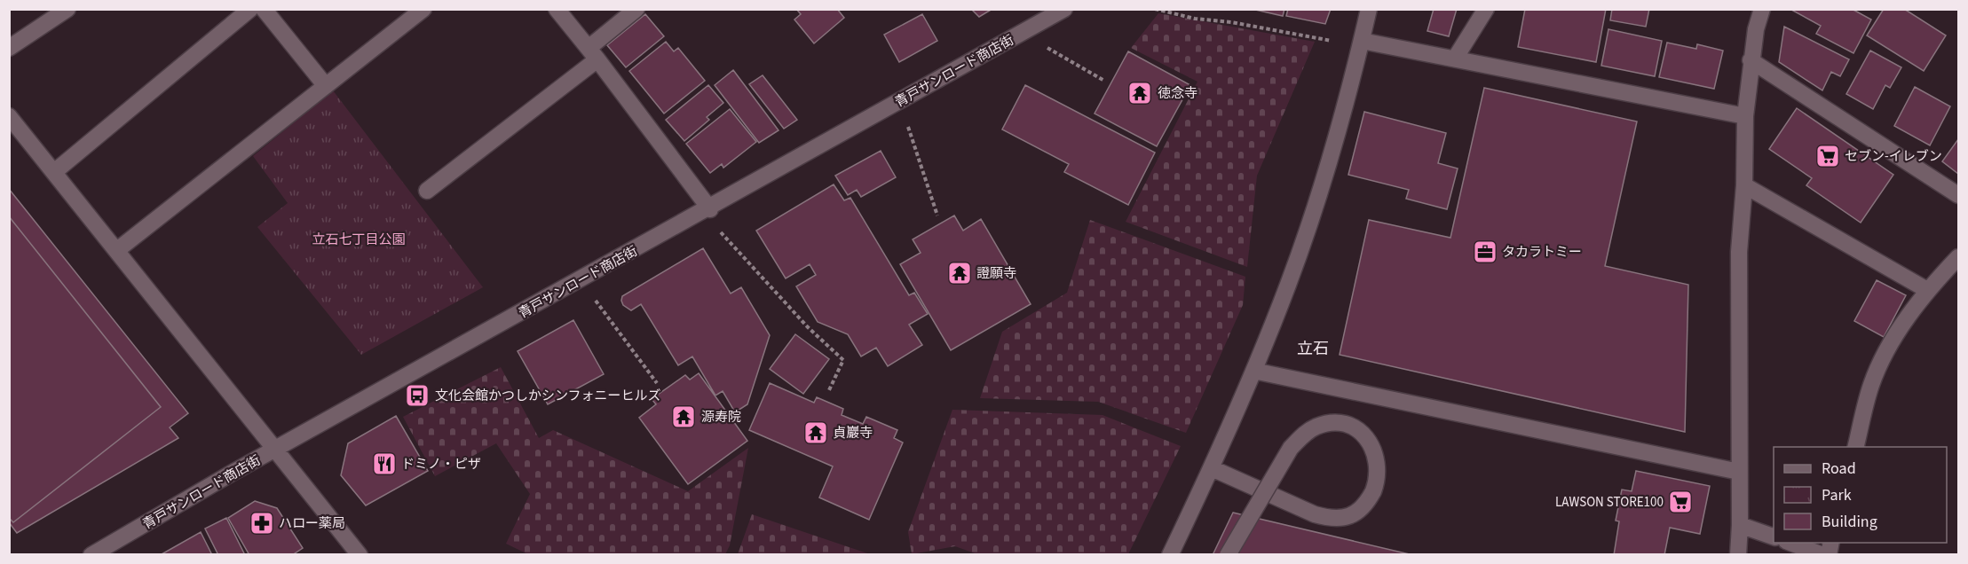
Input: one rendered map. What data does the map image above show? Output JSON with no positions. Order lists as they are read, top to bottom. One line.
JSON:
{"streets":{"street":["青戸サンロード商店街"]},"districts":["立石"],"parks":["立石七丁目公園"],"places":{"temple":["徳念寺","證願寺","源寿院","貞巖寺"],"supermarket":["セブン-イレブン","LAWSON STORE100"],"office":["タカラトミー"],"bus stop":["文化会館かつしかシンフォニーヒルズ"],"restaurant":["ドミノ・ピザ"],"pharmacy":["ハロー薬局"]},"legend":["Road","Park","Building"]}
